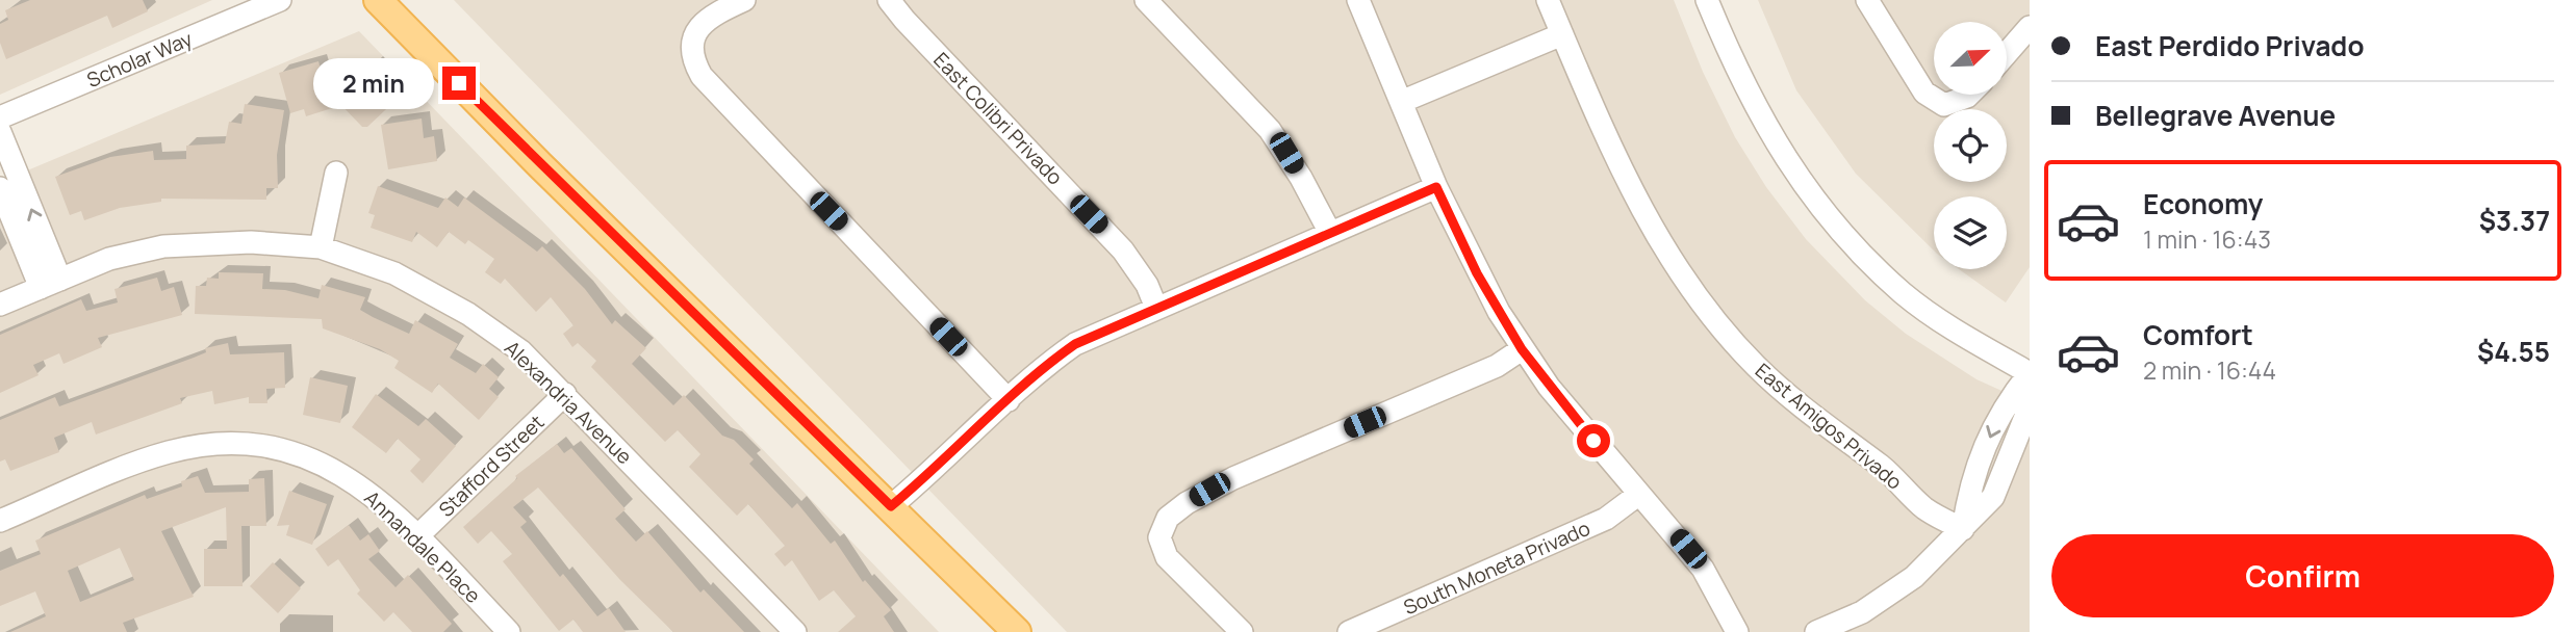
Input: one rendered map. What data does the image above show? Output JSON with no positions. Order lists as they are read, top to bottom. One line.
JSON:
{"streets":{"street":["Scholar Way","East Colibri Privado","Alexandria Avenue","East Amigos Privado","Stafford Street","Annandale Place","South Moneta Privado"]},"crossings":[["Alexandria Avenue","Stafford Street"],["Stafford Street","Annandale Place"]],"north":"top right","page":{"banner":["East Perdido Privado","Bellegrave Avenue"],"bubble":"2 min","list":[{"name":"Economy","note":"1 min · 16:43","value":"$3.37"},{"name":"Comfort","note":"2 min · 16:44","value":"$4.55"}],"buttons":"Confirm"}}
